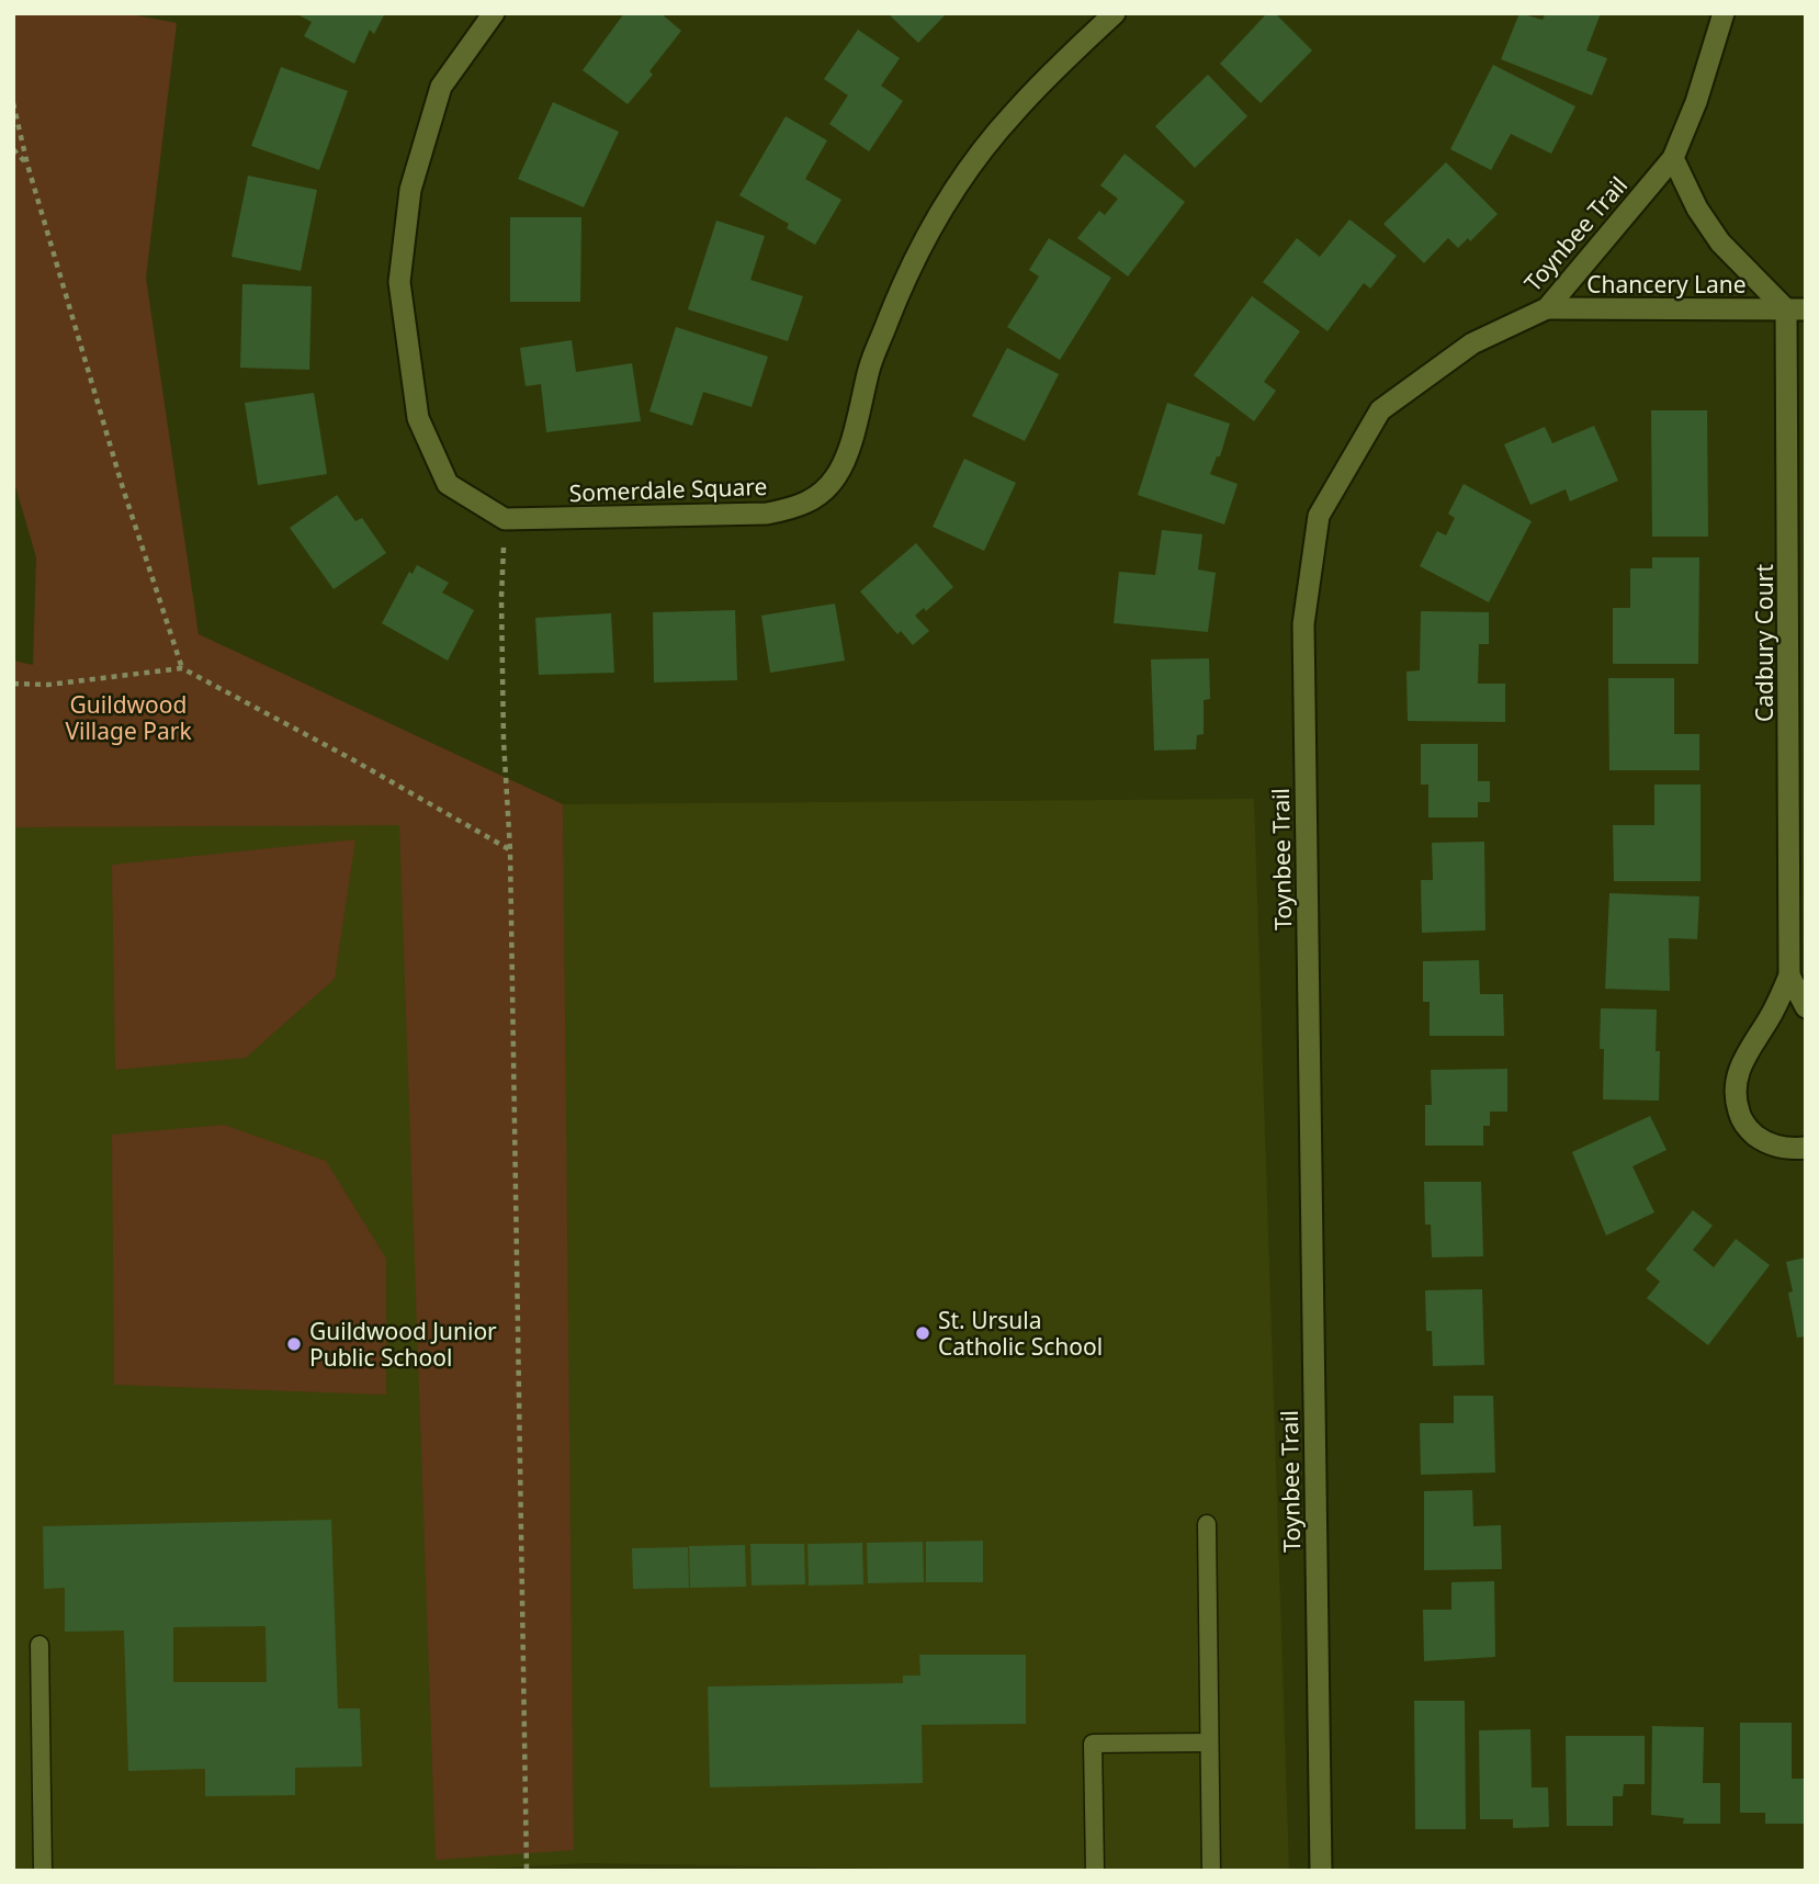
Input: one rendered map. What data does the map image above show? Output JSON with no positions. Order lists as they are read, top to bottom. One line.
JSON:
{"streets":{"street":["Toynbee Trail","Chancery Lane","Somerdale Square","Cadbury Court"]},"crossings":[["Toynbee Trail","Chancery Lane"],["Chancery Lane","Cadbury Court"]],"parks":["Guildwood Village Park"],"places":["St. Ursula Catholic School","Guildwood Junior Public School"]}
